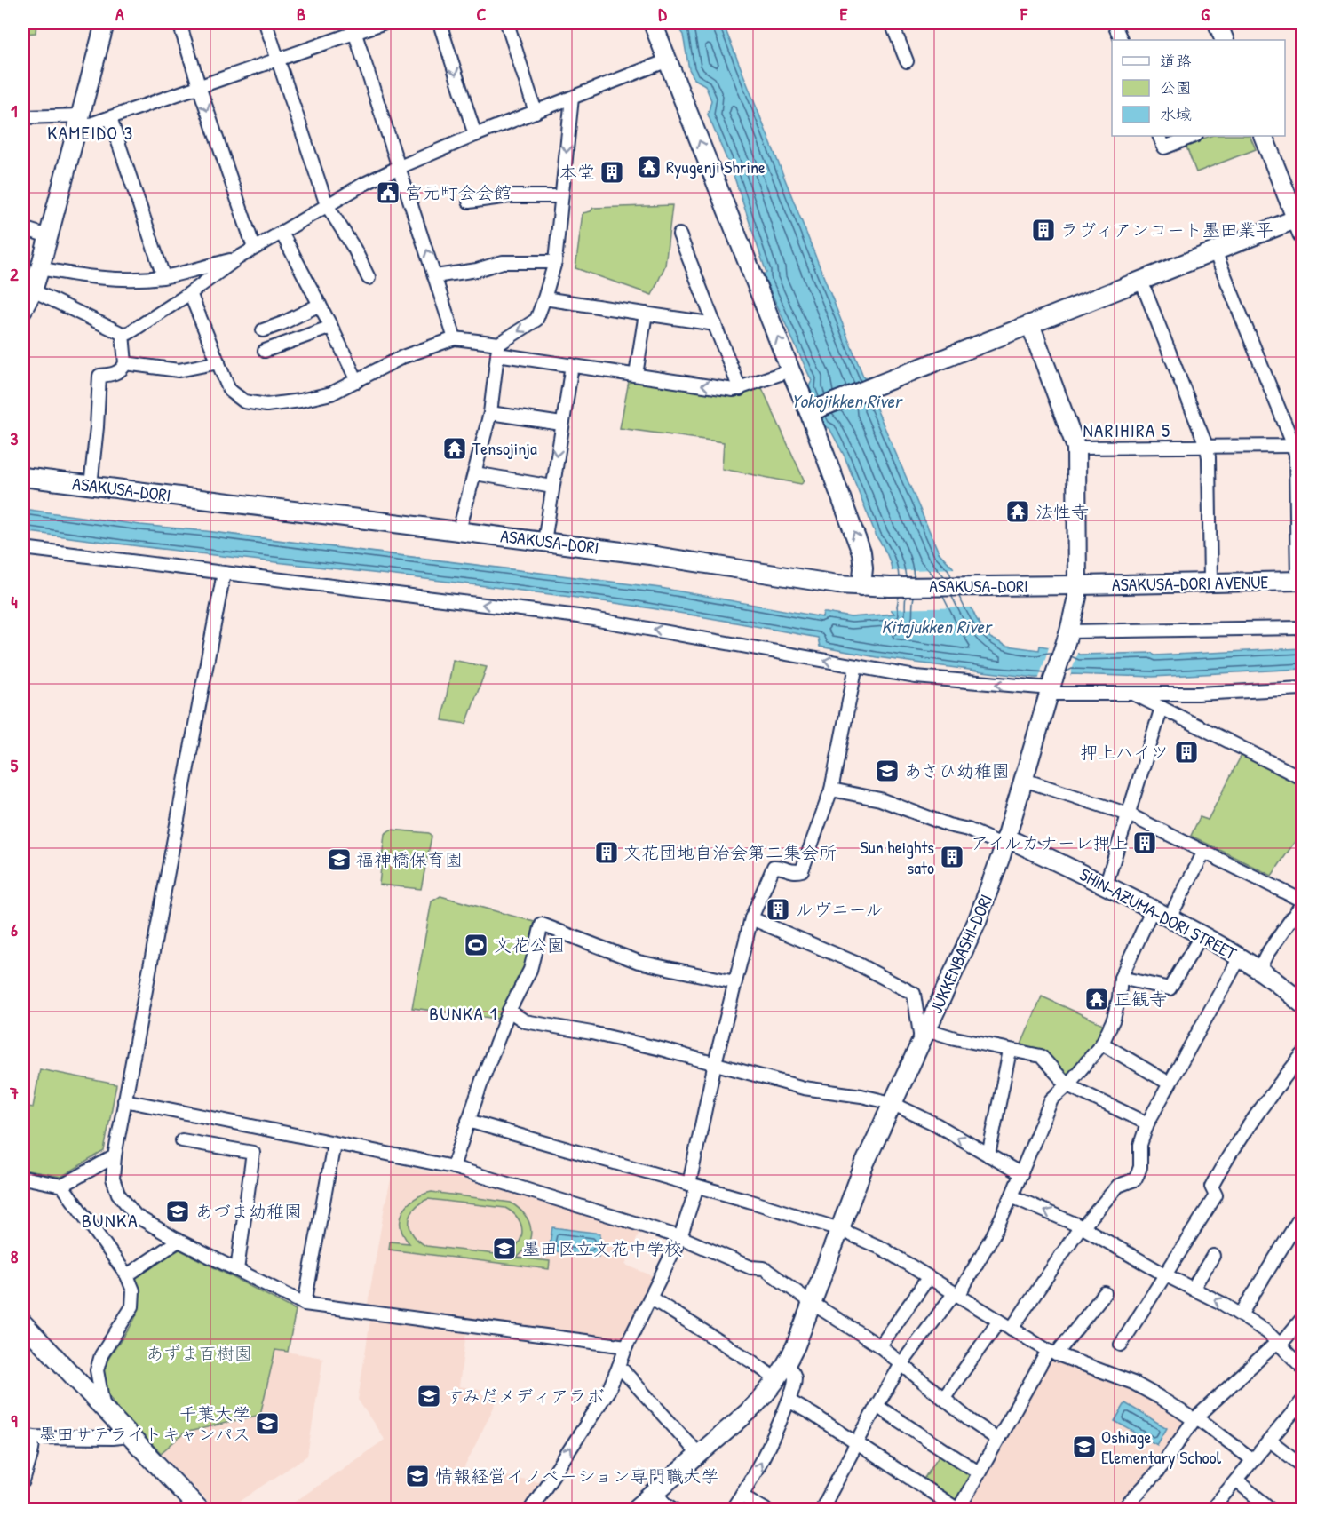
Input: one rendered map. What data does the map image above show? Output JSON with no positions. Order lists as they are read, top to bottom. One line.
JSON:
{"streets":{"street":["ASAKUSA-DORI","ASAKUSA-DORI AVENUE","SHIN-AZUMA-DORI STREET","JUKKENBASHI-DORI"]},"crossings":[["ASAKUSA-DORI","ASAKUSA-DORI AVENUE"],["ASAKUSA-DORI","JUKKENBASHI-DORI"],["ASAKUSA-DORI AVENUE","JUKKENBASHI-DORI"],["SHIN-AZUMA-DORI STREET","JUKKENBASHI-DORI"]],"districts":["KAMEIDO 3","NARIHIRA 5","BUNKA 1","BUNKA"],"water":["Yokojikken River","Kitajukken River"],"parks":["あずま百樹園"],"places":{"temple":["Ryugenji Shrine","Tensojinja","法性寺","正観寺"],"building":["本堂","ラヴィアンコート墨田業平","押上ハイツ","アイルカナーレ押上","文花団地自治会第二集会所","Sun heights sato","ルヴニール"],"public building":["宮元町会会館"],"school or university":["あさひ幼稚園","福神橋保育園","あづま幼稚園","墨田区立文花中学校","すみだメディアラボ","千葉大学 墨田サテライトキャンパス","Oshiage Elementary School","情報経営イノベーション専門職大学"],"sports":["文花公園"]},"legend":["道路","公園","水域"],"grid":{"columns":["A","B","C","D","E","F","G"],"rows":["1","2","3","4","5","6","7","8","9"]}}
